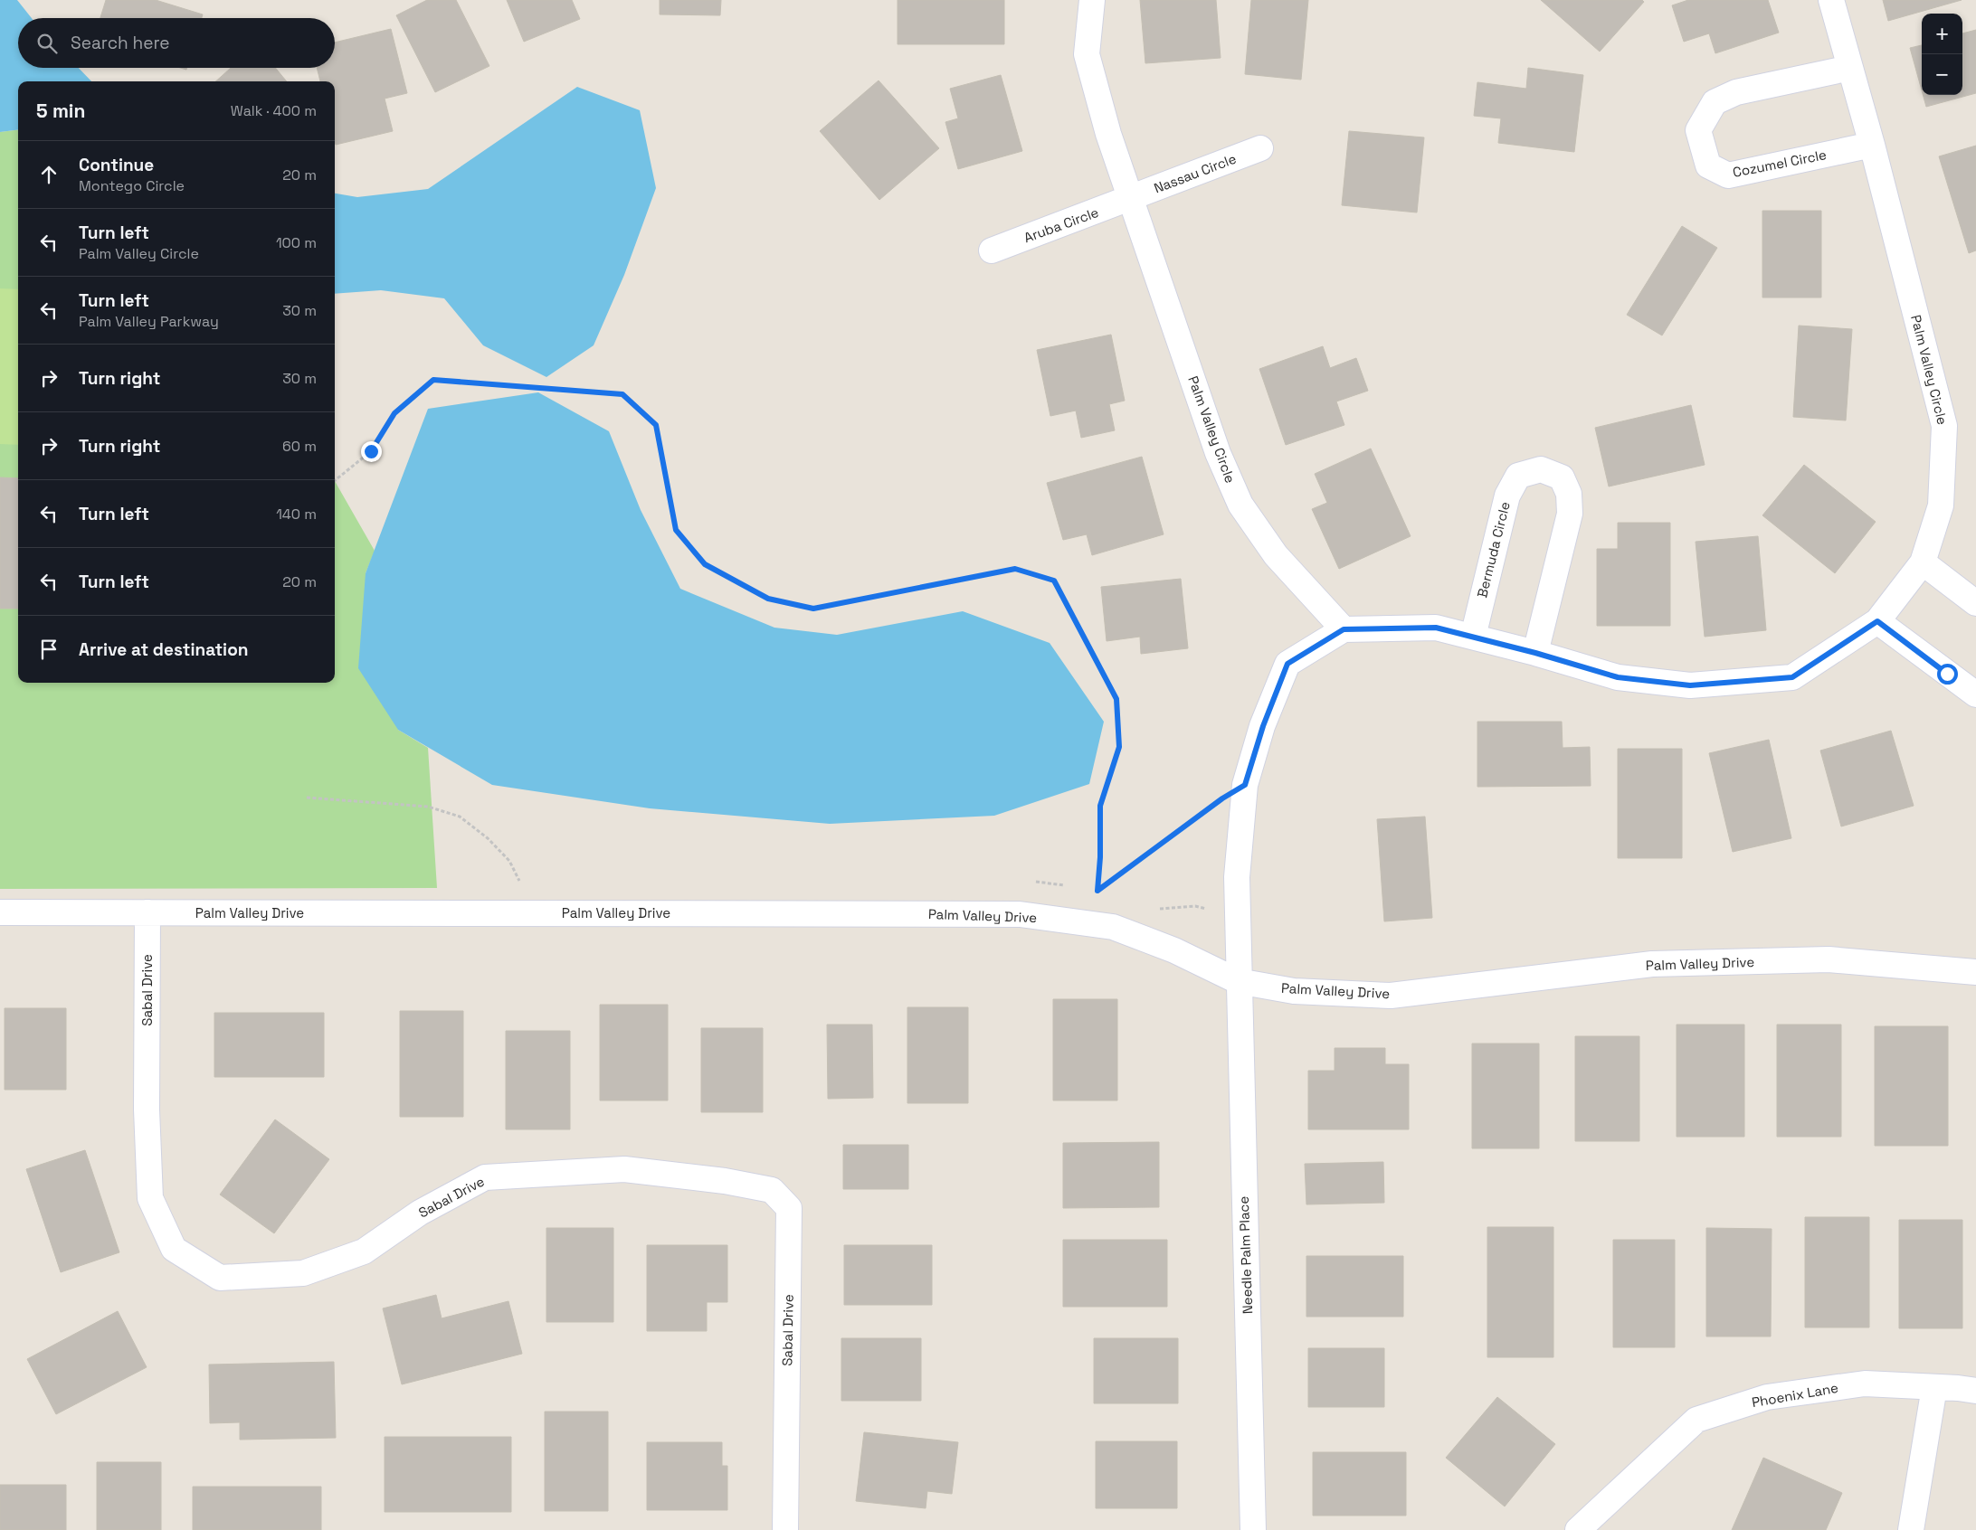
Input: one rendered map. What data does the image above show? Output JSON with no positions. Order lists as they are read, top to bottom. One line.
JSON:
{"streets":{"street":["Cozumel Circle","Nassau Circle","Aruba Circle","Palm Valley Circle","Bermuda Circle","Palm Valley Drive","Sabal Drive","Needle Palm Place","Phoenix Lane"]},"crossings":[["Cozumel Circle","Palm Valley Circle"],["Nassau Circle","Aruba Circle"],["Nassau Circle","Palm Valley Circle"],["Aruba Circle","Palm Valley Circle"],["Palm Valley Circle","Bermuda Circle"],["Palm Valley Circle","Needle Palm Place"],["Palm Valley Drive","Sabal Drive"],["Palm Valley Drive","Needle Palm Place"]],"page":{"map_buttons":["+","−"],"search":"Search here","heading":["5 min","Walk · 400 m"],"list":[["Continue","Montego Circle","20 m"],["Turn left","Palm Valley Circle","100 m"],["Turn left","Palm Valley Parkway","30 m"],["Turn right","30 m"],["Turn right","60 m"],["Turn left","140 m"],["Turn left","20 m"],"Arrive at destination"]}}
